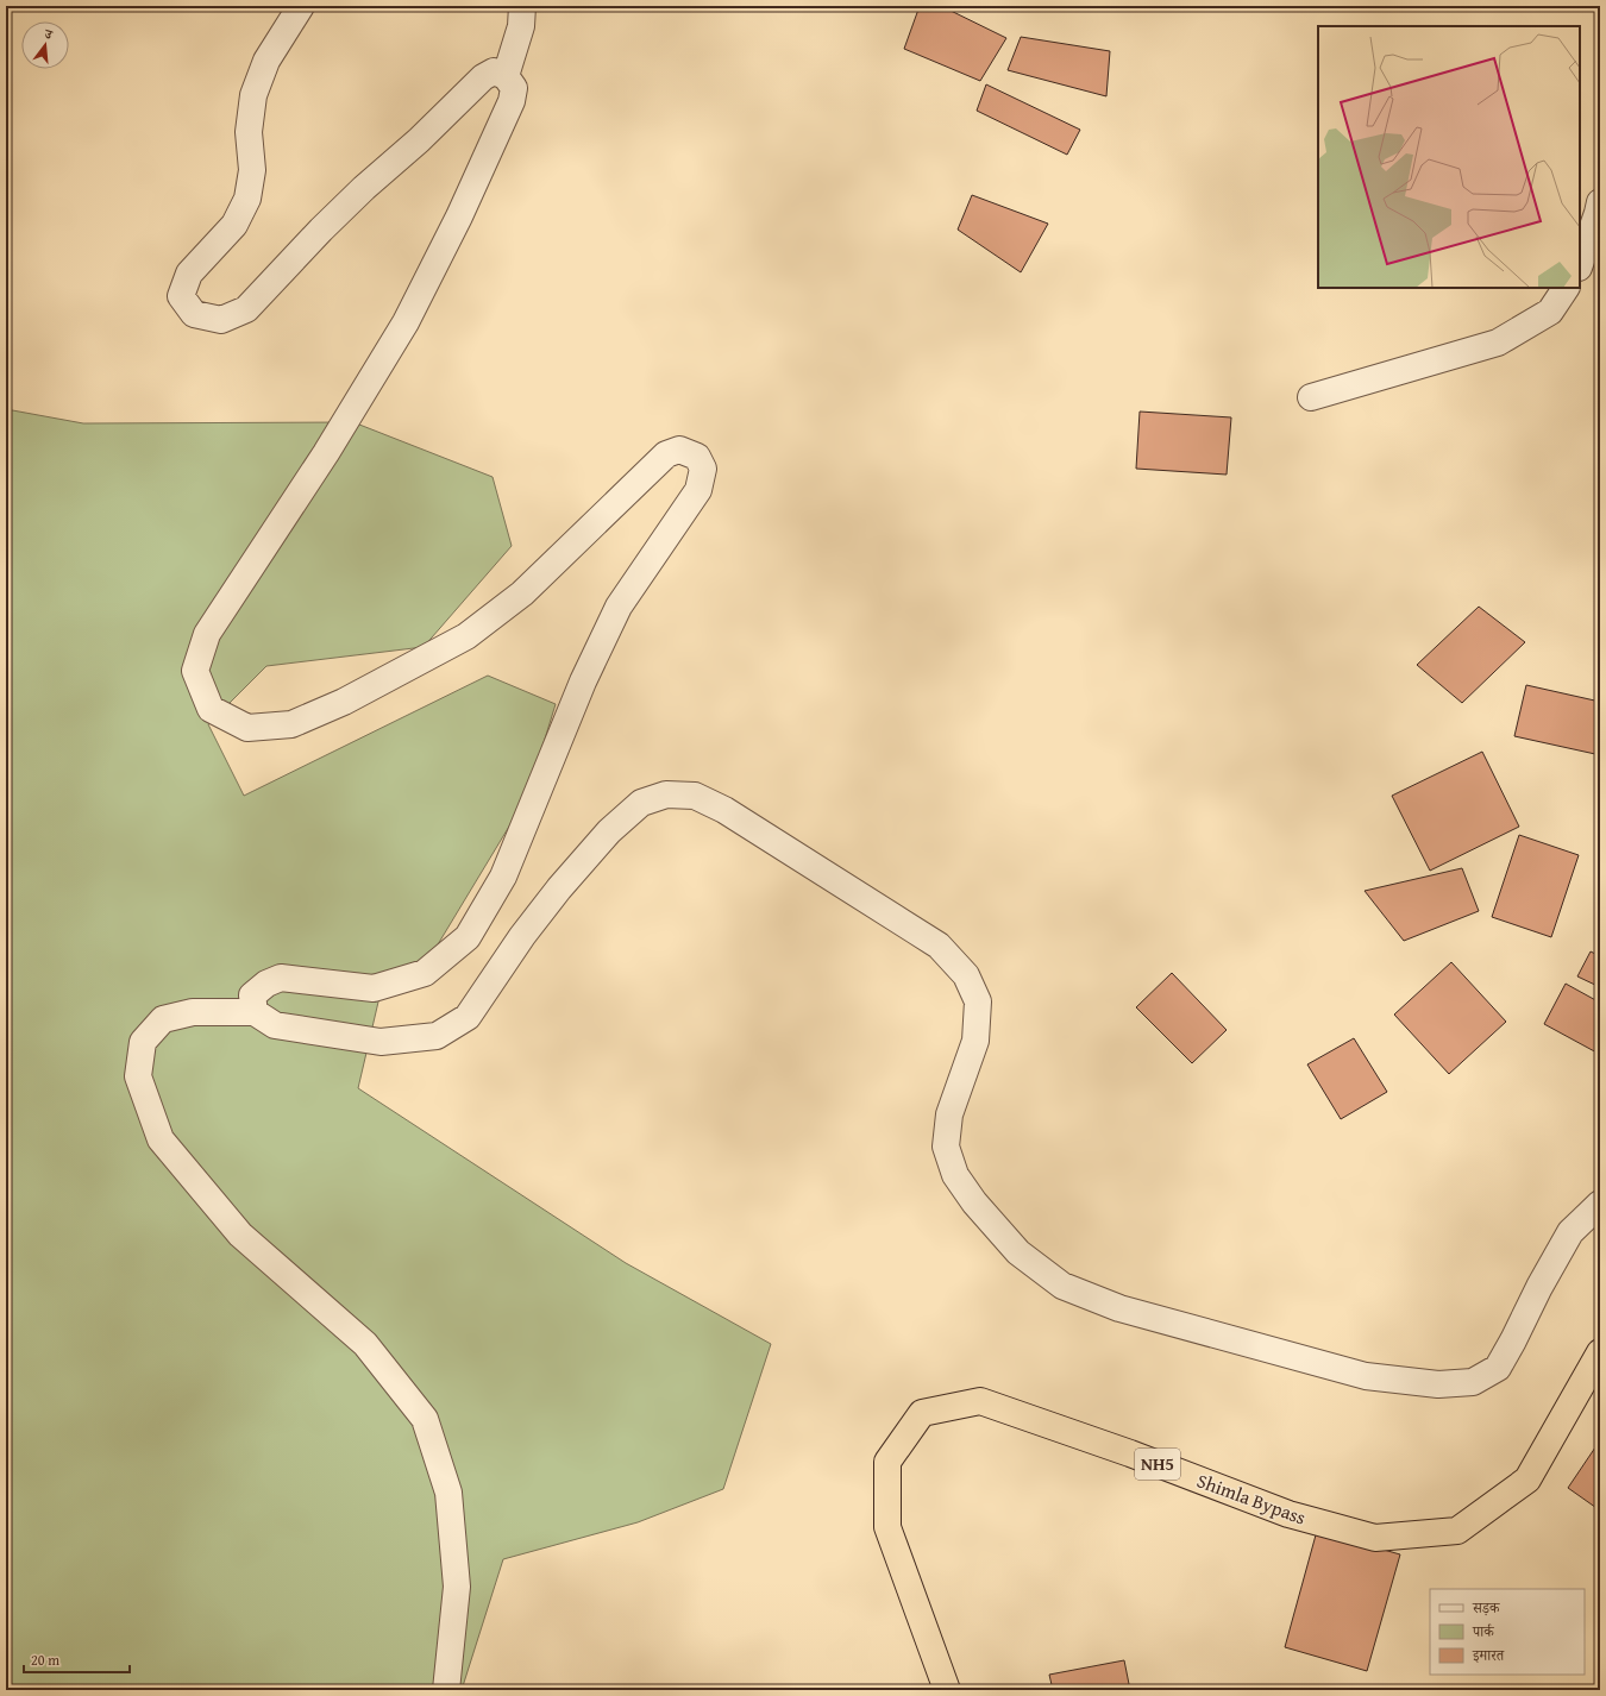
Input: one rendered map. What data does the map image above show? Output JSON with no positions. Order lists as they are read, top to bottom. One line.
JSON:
{"streets":{"highway":["NH5","Shimla Bypass"]},"legend":["सड़क","पार्क","इमारत"],"scale_bar":"20 m","north":"top"}
